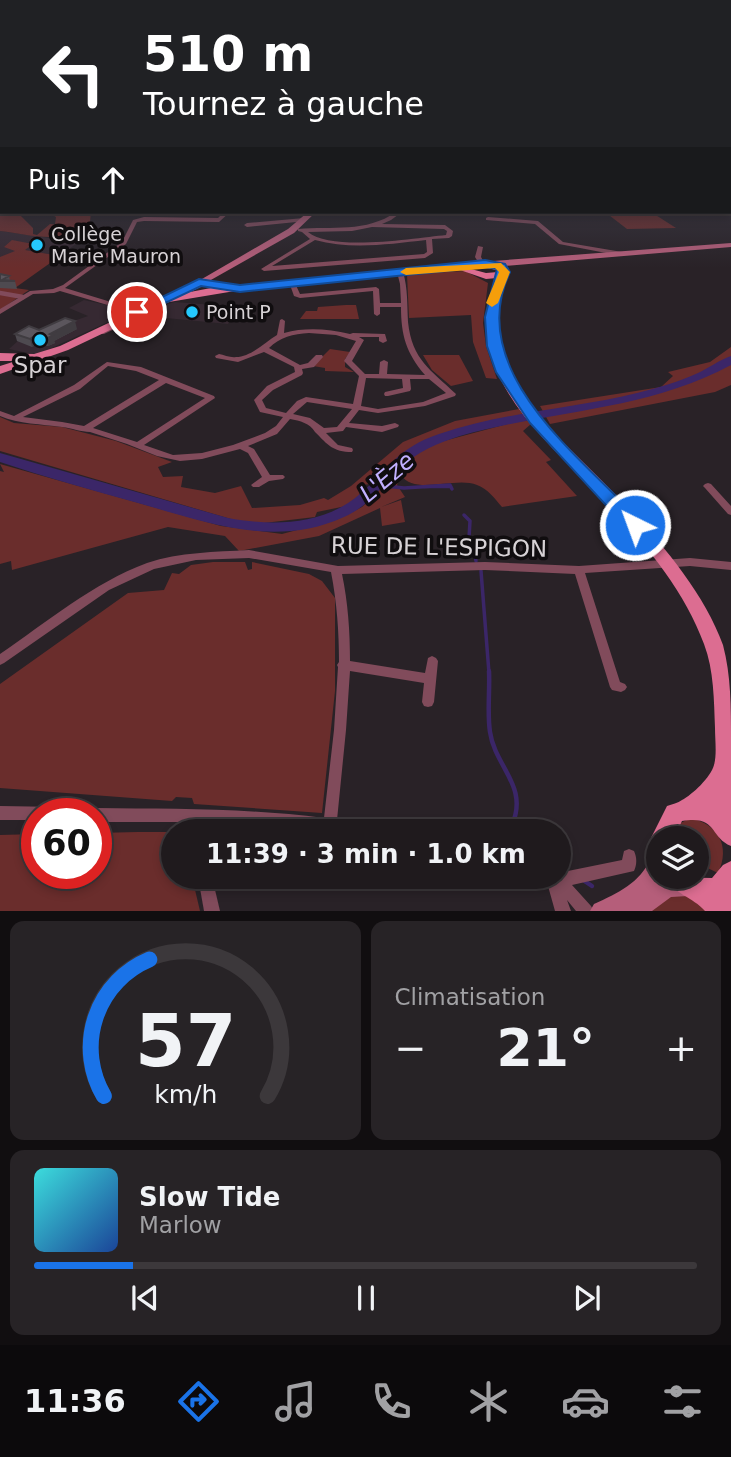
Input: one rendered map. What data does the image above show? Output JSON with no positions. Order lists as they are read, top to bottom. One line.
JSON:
{"streets":{"street":["RUE DE L'ESPIGON"]},"water":["L'Èze"],"places":["Collège Marie Mauron","Point P","Spar"],"page":{"turn":["510 m","Tournez à gauche"],"then":"Puis","limit":"60","trip":"11:39 · 3 min · 1.0 km","tile":"Climatisation","heat":["−","21°","+"],"song":["Slow Tide","Marlow"],"tabs":"11:36","gauge":["57","km/h"]}}
